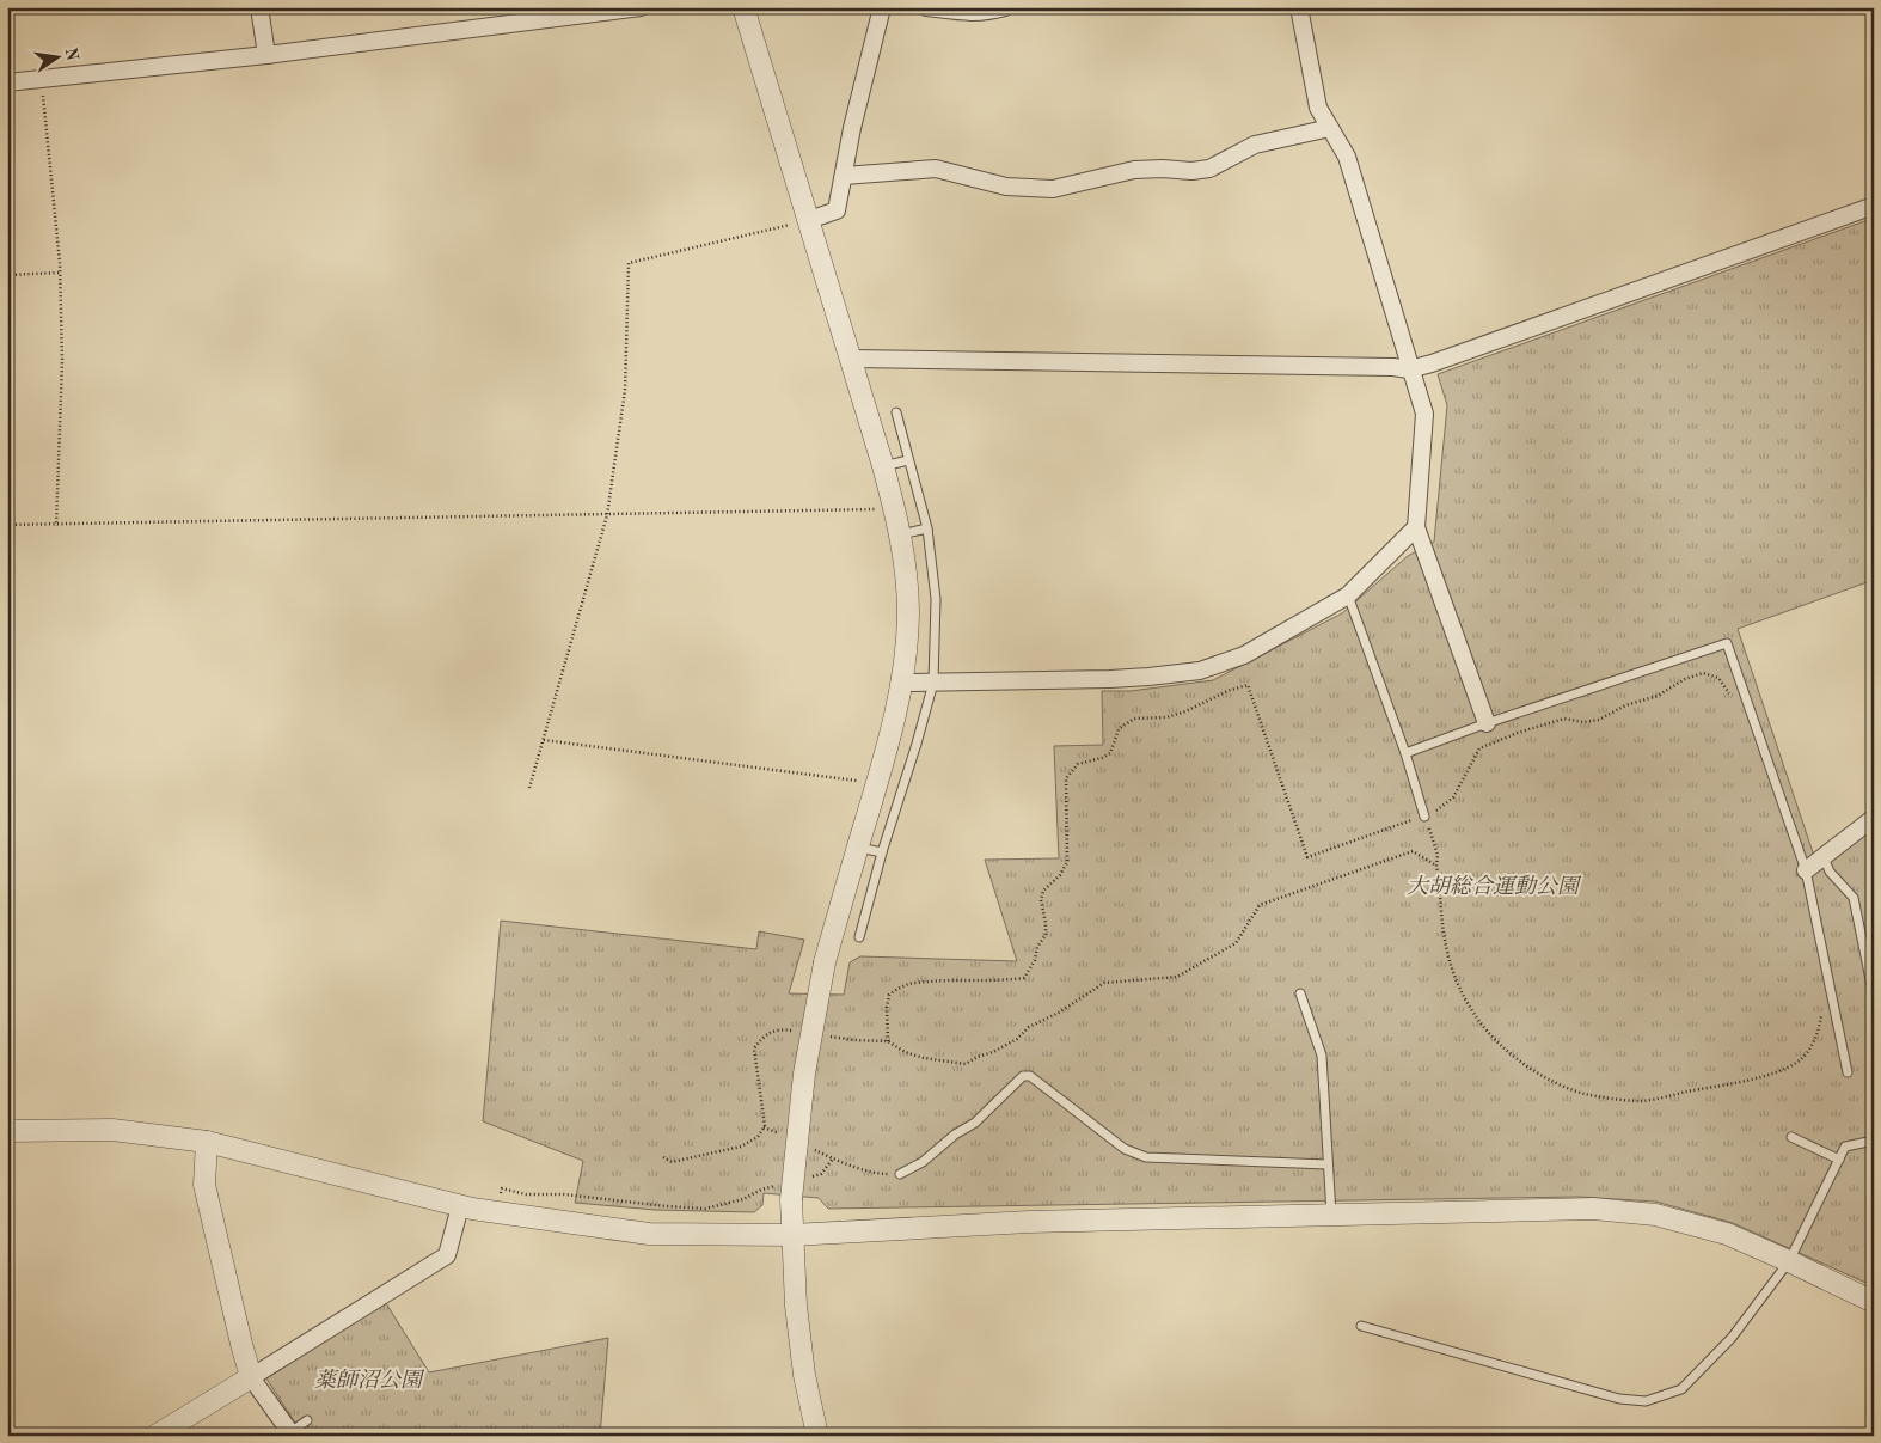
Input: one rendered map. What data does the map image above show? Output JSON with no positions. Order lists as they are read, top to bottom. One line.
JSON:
{"parks":["大胡総合運動公園","薬師沼公園"],"north":"right"}
